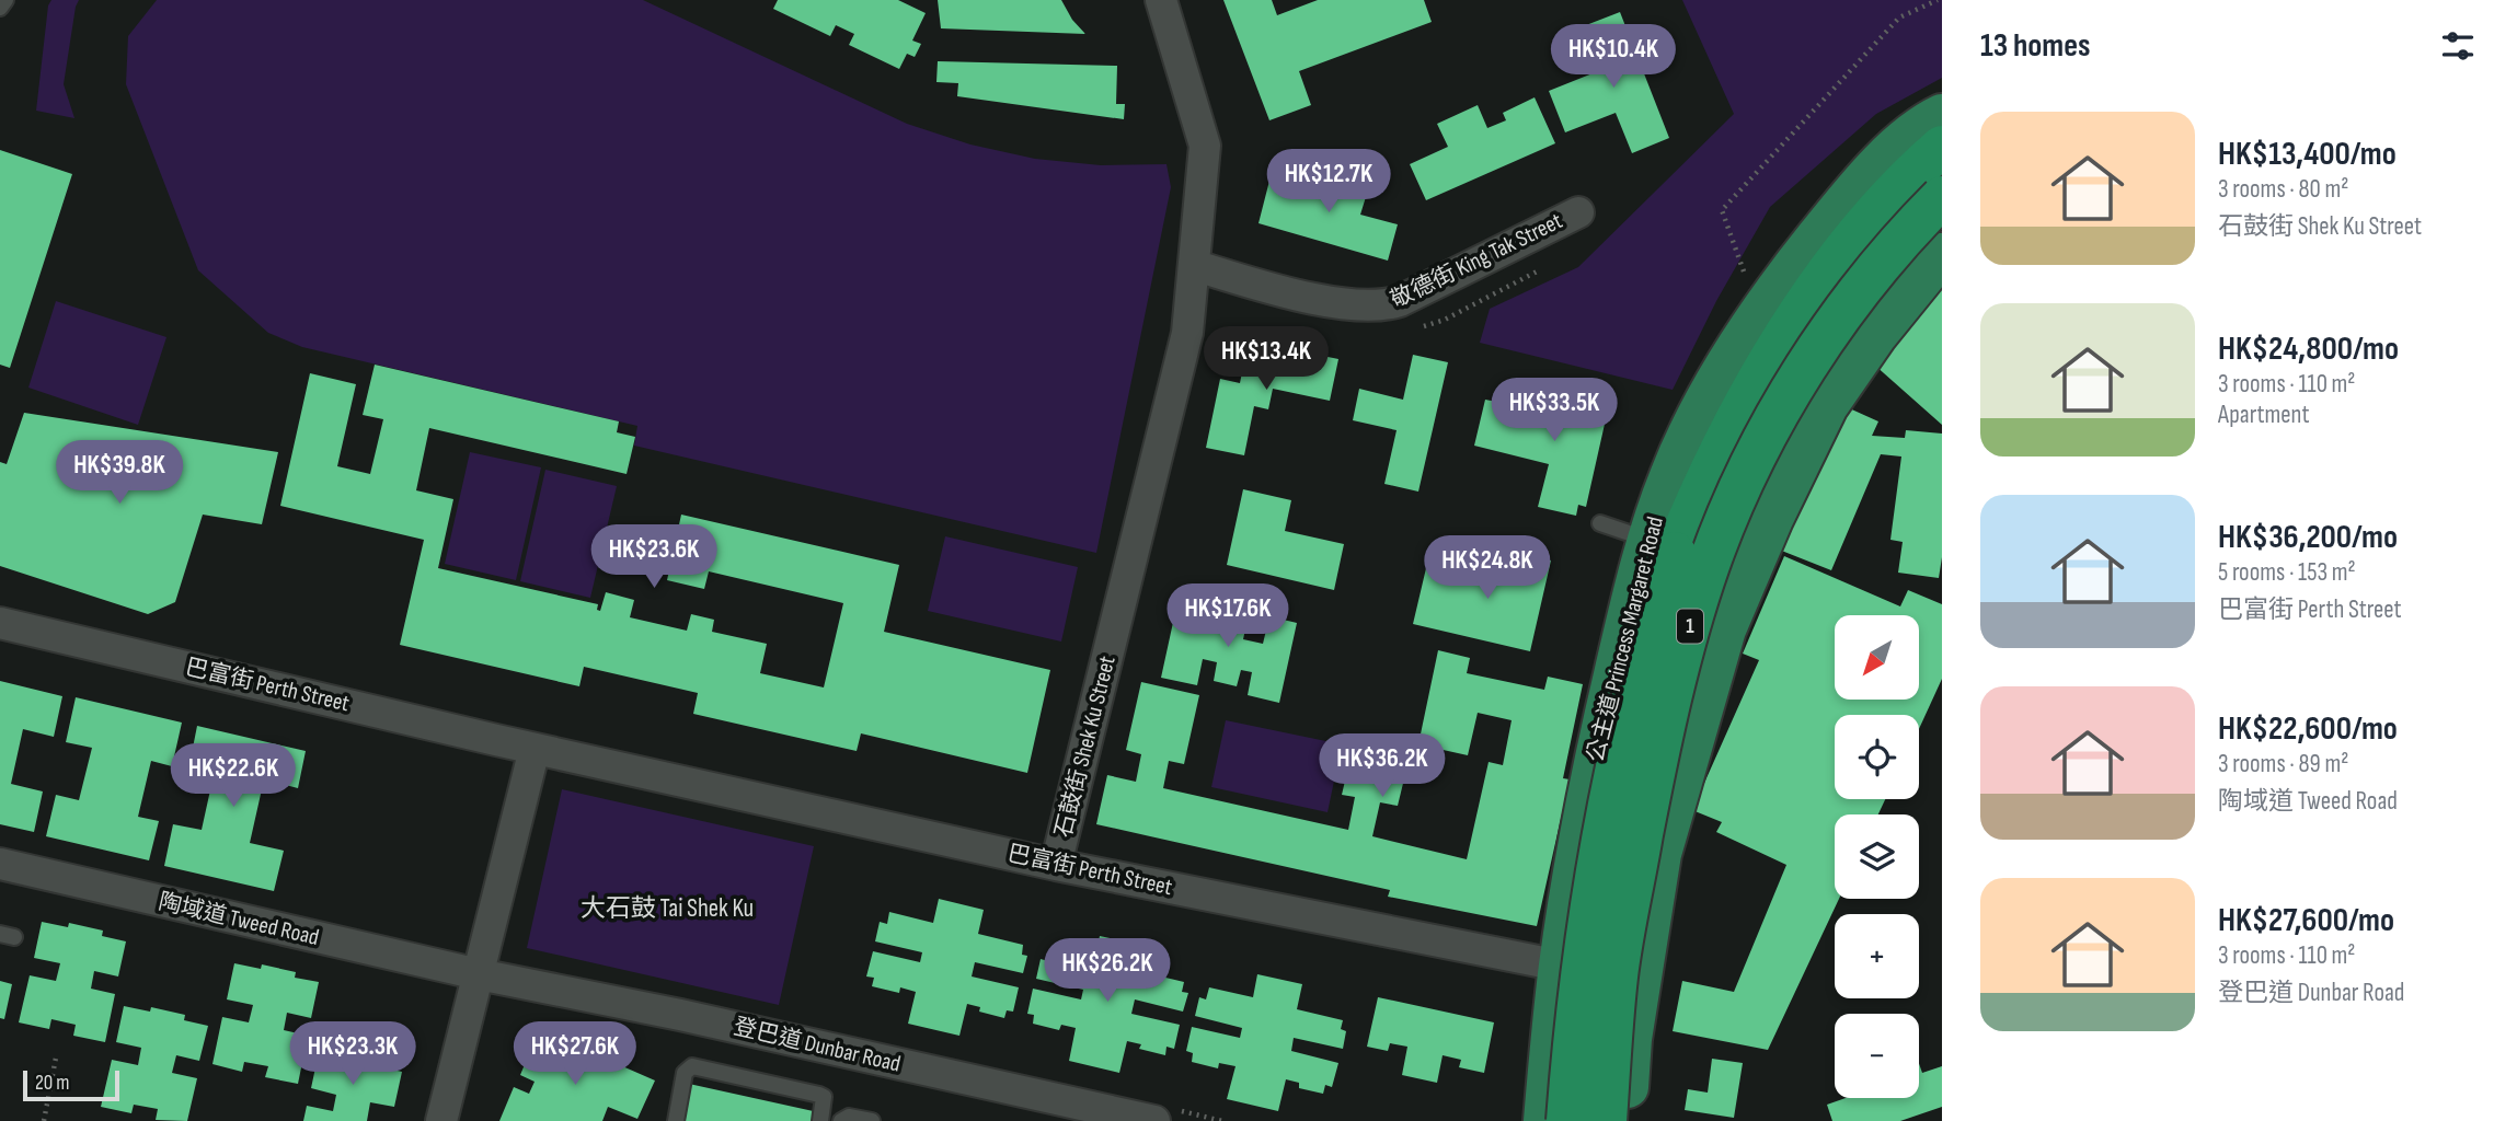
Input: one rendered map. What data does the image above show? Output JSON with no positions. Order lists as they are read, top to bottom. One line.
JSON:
{"streets":{"highway":["1","公主道 Princess Margaret Road"],"street":["敬德街 King Tak Street","巴富街 Perth Street","石鼓街 Shek Ku Street","陶域道 Tweed Road","登巴道 Dunbar Road"]},"crossings":[["敬德街 King Tak Street","石鼓街 Shek Ku Street"],["公主道 Princess Margaret Road","巴富街 Perth Street"],["巴富街 Perth Street","石鼓街 Shek Ku Street"],["陶域道 Tweed Road","登巴道 Dunbar Road"]],"districts":["大石鼓 Tai Shek Ku"],"scale_bar":"20 m","north":"bottom left","page":{"heading":"13 homes","price":["HK$10.4K","HK$12.7K","HK$13.4K","HK$33.5K","HK$39.8K","HK$23.6K","HK$24.8K","HK$17.6K","HK$36.2K","HK$22.6K","HK$26.2K","HK$23.3K","HK$27.6K"],"list":[{"name":"HK$13,400/mo","note":"3 rooms · 80 m² · 石鼓街 Shek Ku Street"},{"name":"HK$24,800/mo","note":"3 rooms · 110 m² · Apartment"},{"name":"HK$36,200/mo","note":"5 rooms · 153 m² · 巴富街 Perth Street"},{"name":"HK$22,600/mo","note":"3 rooms · 89 m² · 陶域道 Tweed Road"},{"name":"HK$27,600/mo","note":"3 rooms · 110 m² · 登巴道 Dunbar Road"}],"map_buttons":["+","−"],"scale":"20 m"}}
